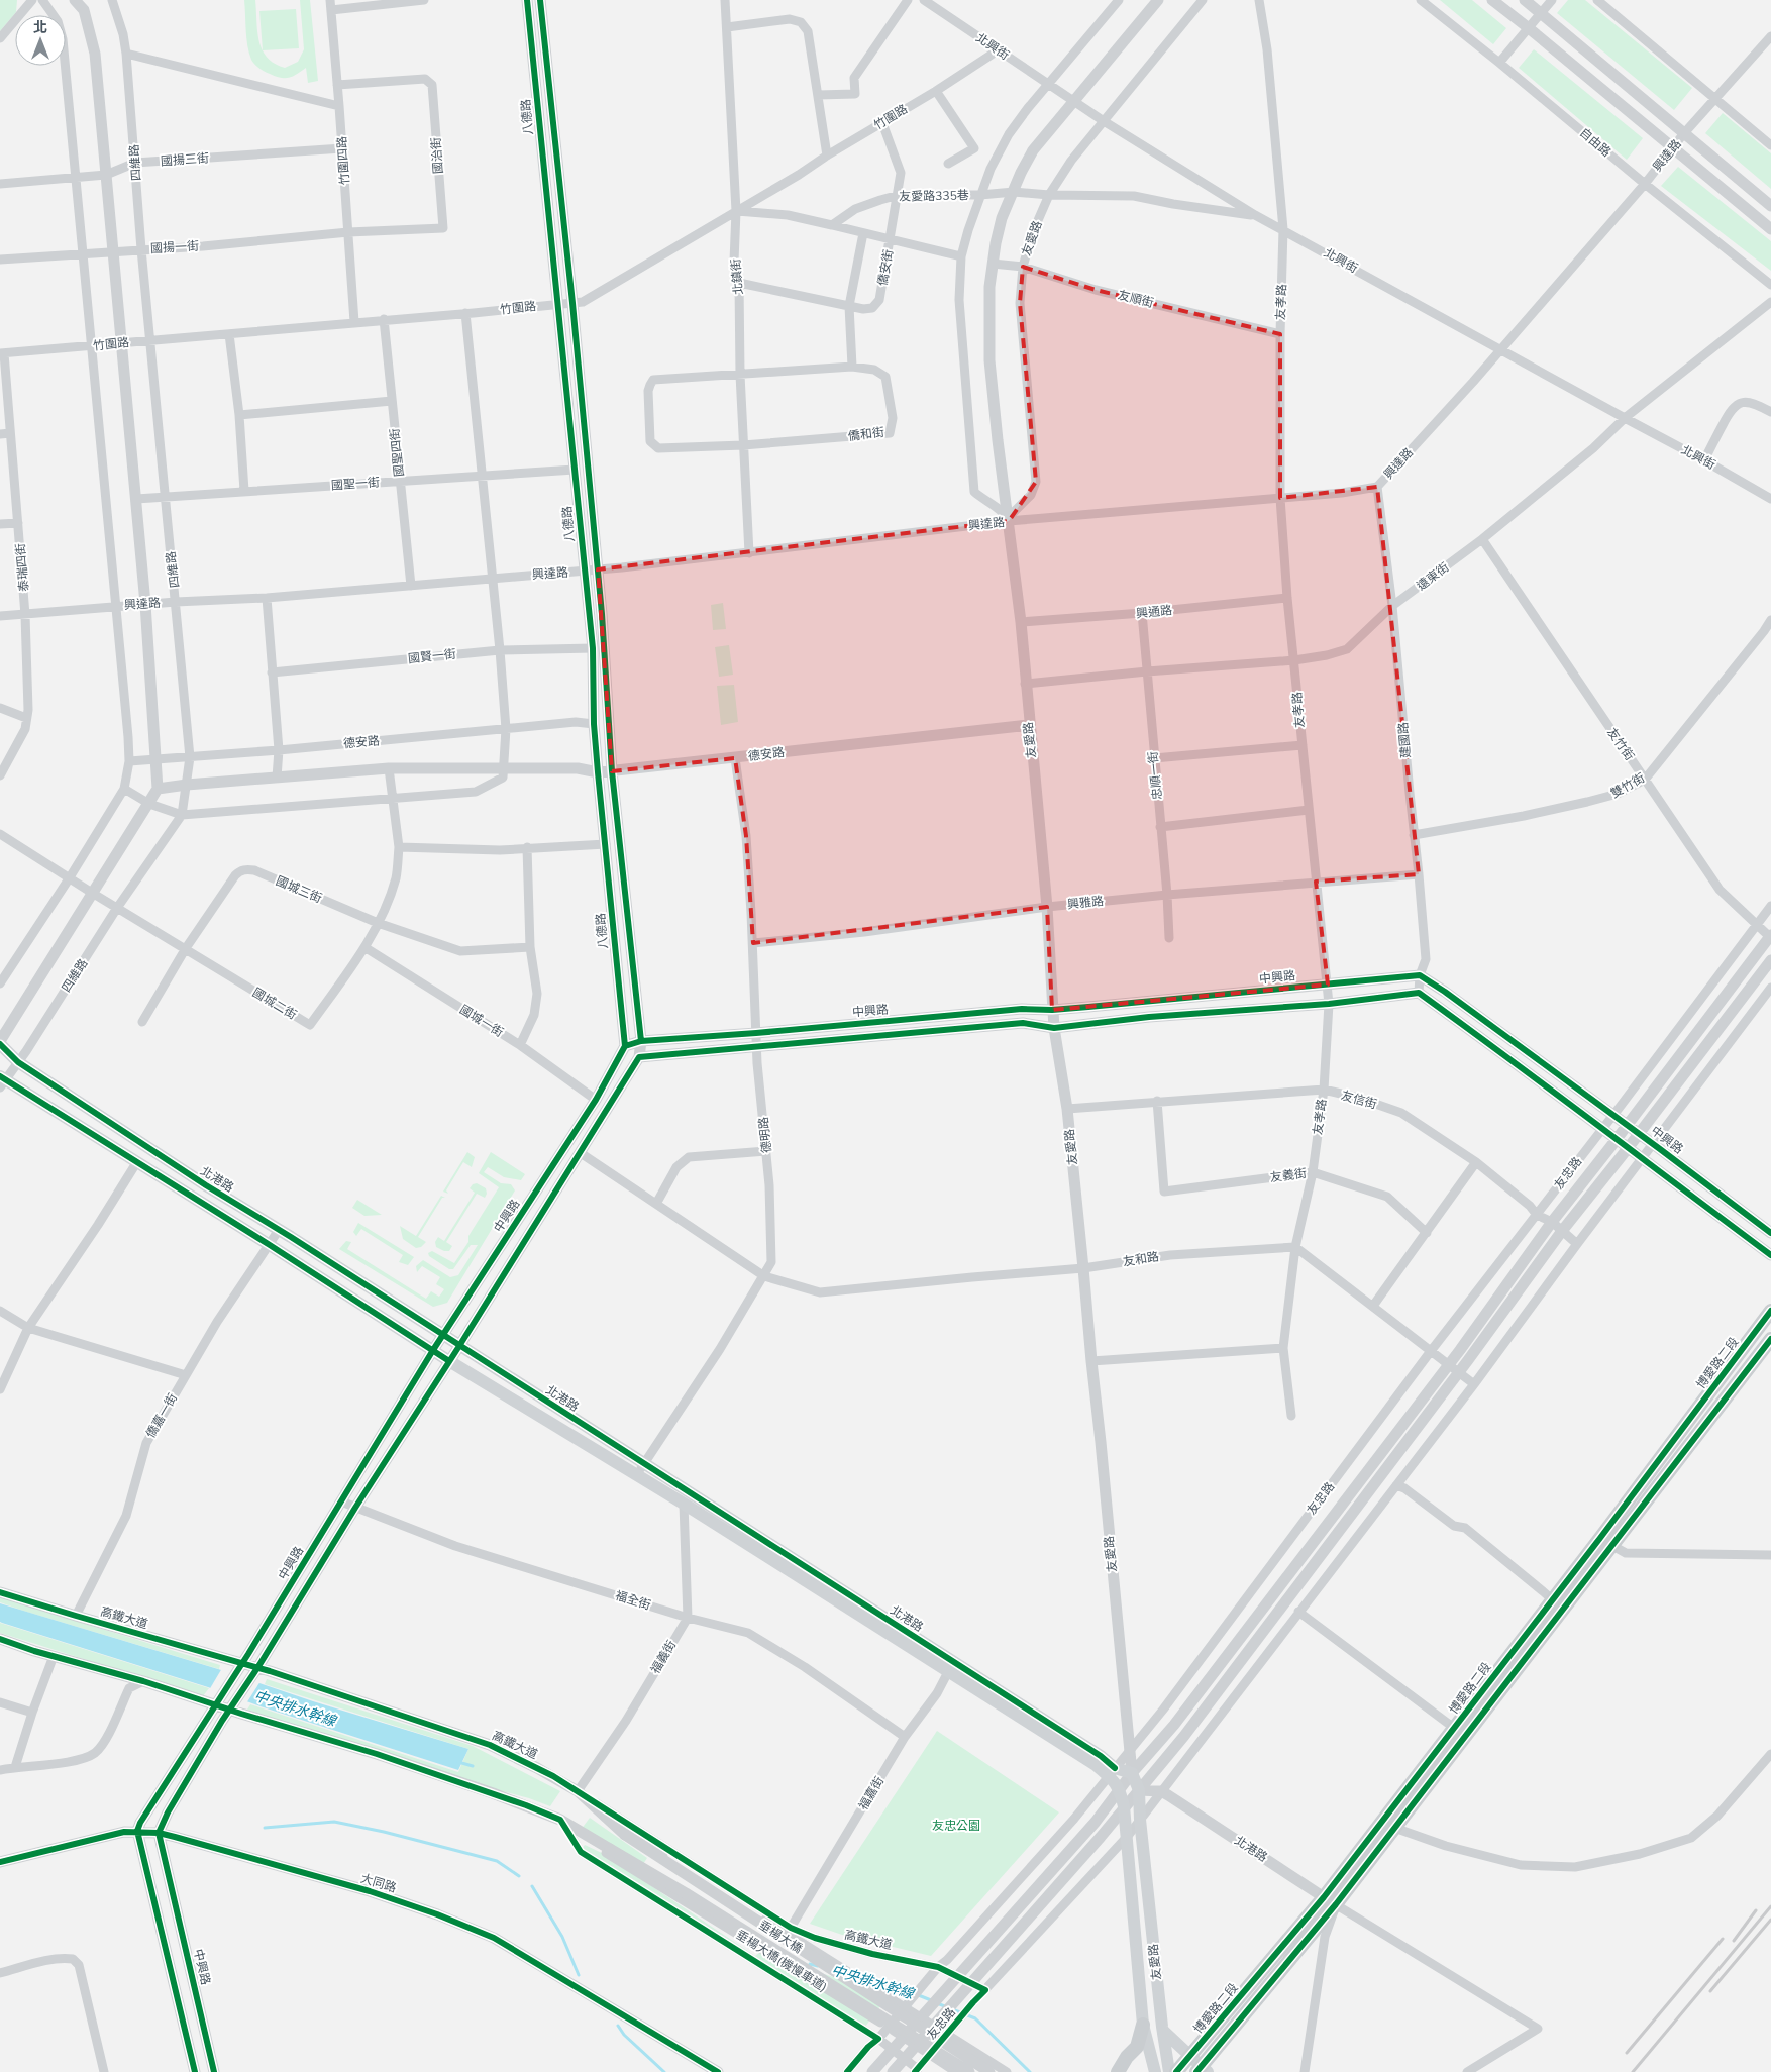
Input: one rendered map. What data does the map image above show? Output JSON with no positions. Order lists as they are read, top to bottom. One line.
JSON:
{"streets":{"main road":["友愛路","北港路","博愛路二段"],"street":["北興街","八德路","竹圍路","自由路","國治街","興達路","國揚三街","竹圍四路","四維路","友愛路335巷","國揚一街","僑安街","北鎮街","友順街","友孝路","僑和街","國聖四街","國聖一街","泰瑞四街","遠東街","興通路","國賢一街","建國路","德安路","友竹街","忠順一街","雙竹街","國城三街","興雅路","中興路","國城二街","國城一街","友信街","德明路","友忠路","友義街","友和路","僑嘉一街","福全街","高鐵大道","福義街","福嘉街","大同路","垂楊大橋","垂楊大橋(機慢車道)"]},"crossings":[["北興街","竹圍路"],["北興街","興達路"],["北興街","友愛路335巷"],["北興街","友愛路"],["北興街","友孝路"],["北興街","遠東街"],["八德路","竹圍路"],["八德路","興達路"],["八德路","國聖一街"],["八德路","國賢一街"],["八德路","德安路"],["八德路","中興路"],["竹圍路","竹圍四路"],["竹圍路","四維路"],["竹圍路","僑安街"],["竹圍路","北鎮街"],["竹圍路","國聖四街"],["竹圍路","泰瑞四街"],["自由路","興達路"],["國治街","竹圍四路"],["國治街","國揚一街"],["興達路","四維路"],["興達路","友愛路"],["興達路","北鎮街"],["興達路","友孝路"],["興達路","國聖四街"],["興達路","泰瑞四街"],["興達路","建國路"],["國揚三街","竹圍四路"],["國揚三街","四維路"],["竹圍四路","國揚一街"],["四維路","國揚一街"],["四維路","國聖一街"],["四維路","德安路"],["四維路","國城二街"],["四維路","北港路"],["友愛路335巷","友愛路"],["友愛路335巷","僑安街"],["友愛路","友順街"],["友愛路","遠東街"],["友愛路","興通路"],["友愛路","德安路"],["友愛路","興雅路"],["友愛路","中興路"],["友愛路","友信街"],["友愛路","友忠路"],["友愛路","北港路"],["友愛路","友和路"],["僑安街","北鎮街"],["北鎮街","僑和街"],["友順街","友孝路"],["友孝路","遠東街"],["友孝路","興通路"],["友孝路","興雅路"],["友孝路","中興路"],["友孝路","友信街"],["友孝路","友義街"],["友孝路","友和路"],["國聖四街","國聖一街"],["遠東街","建國路"],["遠東街","友竹街"],["遠東街","忠順一街"],["興通路","忠順一街"],["建國路","雙竹街"],["建國路","興雅路"],["建國路","中興路"],["德安路","國城二街"],["德安路","德明路"],["友竹街","雙竹街"],["友竹街","友忠路"],["忠順一街","興雅路"],["國城三街","國城二街"],["興雅路","德明路"],["中興路","國城一街"],["中興路","德明路"],["中興路","友忠路"],["中興路","北港路"],["中興路","友和路"],["中興路","福全街"],["中興路","高鐵大道"],["中興路","大同路"],["國城二街","國城一街"],["友信街","友忠路"],["友信街","友義街"],["德明路","北港路"],["德明路","友和路"],["友忠路","北港路"],["友忠路","高鐵大道"],["北港路","博愛路二段"],["北港路","僑嘉一街"],["北港路","福嘉街"],["僑嘉一街","高鐵大道"],["福全街","福義街"],["福全街","福嘉街"],["高鐵大道","福義街"],["高鐵大道","福嘉街"],["高鐵大道","垂楊大橋"],["福義街","垂楊大橋"],["垂楊大橋","垂楊大橋(機慢車道)"]],"water":["中央排水幹線"],"parks":["友忠公園"],"north":"top"}
